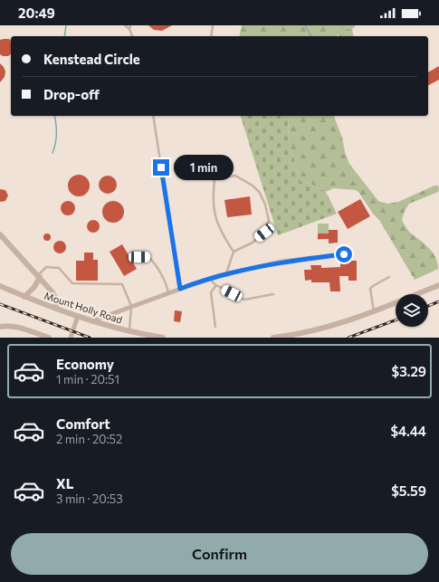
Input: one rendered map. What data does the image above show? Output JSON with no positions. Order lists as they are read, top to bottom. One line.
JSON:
{"streets":{"street":["Mount Holly Road"]},"page":{"status":"20:49","banner":["Kenstead Circle","Drop-off"],"bubble":"1 min","list":[{"name":"Economy","note":"1 min · 20:51","value":"$3.29"},{"name":"Comfort","note":"2 min · 20:52","value":"$4.44"},{"name":"XL","note":"3 min · 20:53","value":"$5.59"}],"buttons":"Confirm"}}
